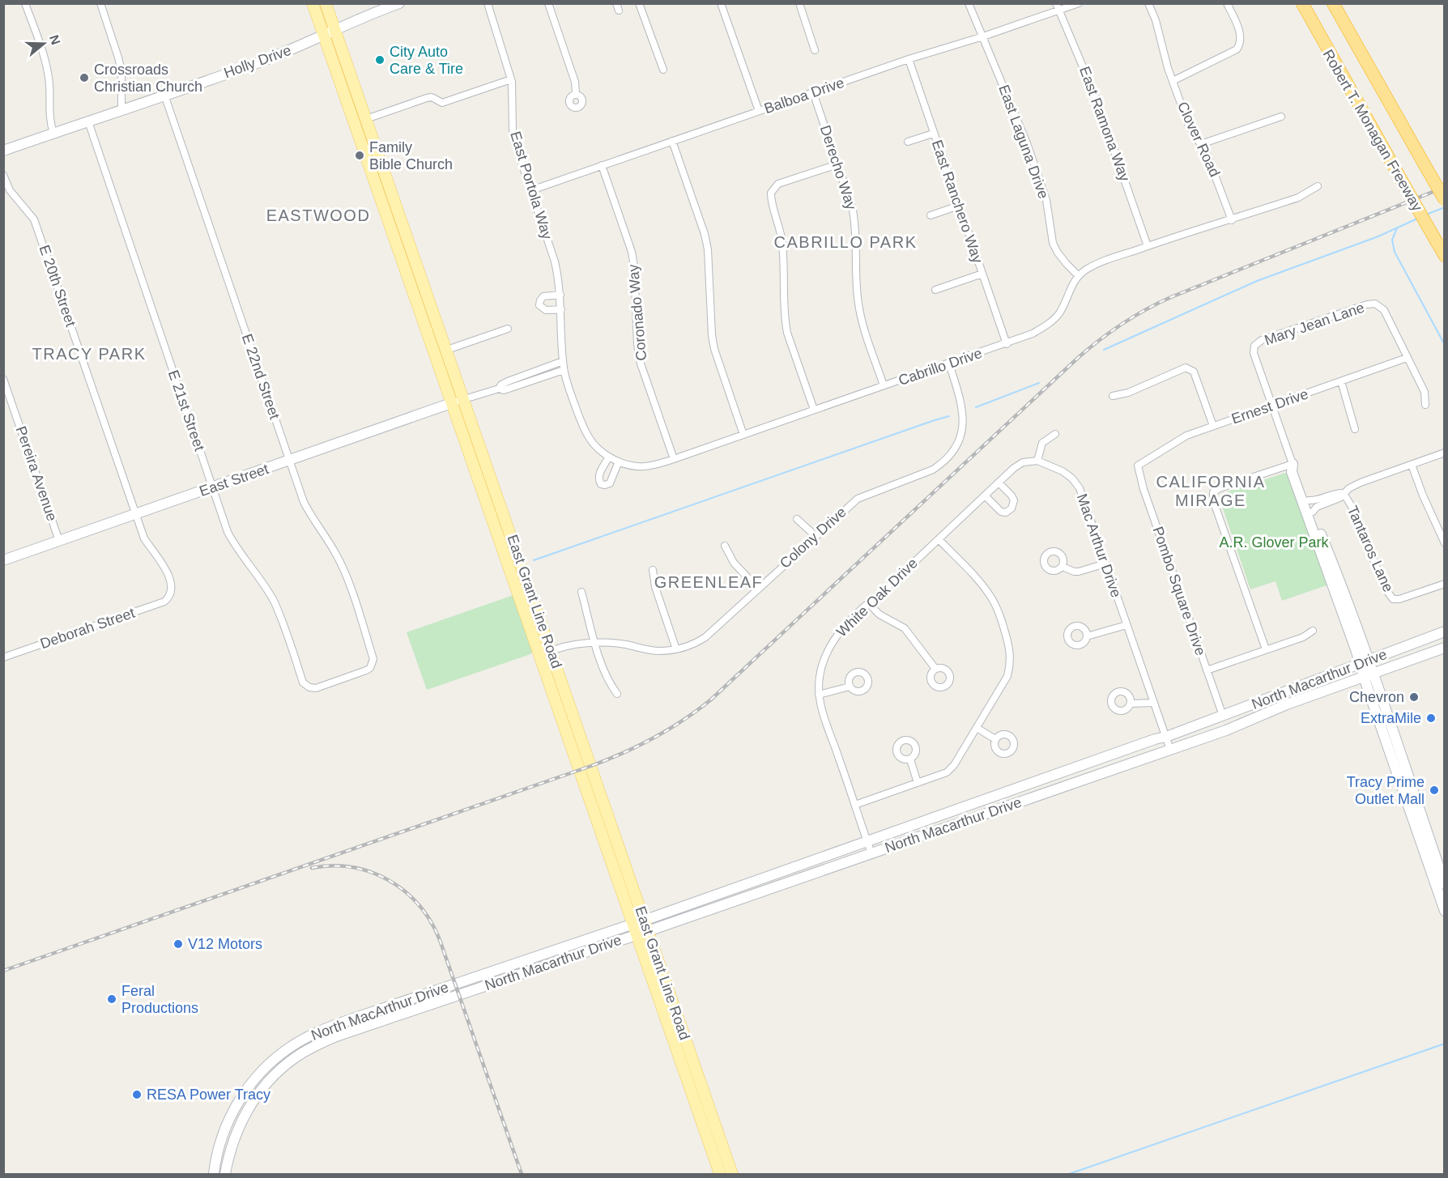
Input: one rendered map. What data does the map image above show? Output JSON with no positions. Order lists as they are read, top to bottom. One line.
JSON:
{"streets":{"highway":["Robert T. Monagan Freeway"],"main road":["Holly Drive","East Street","East Grant Line Road","North Macarthur Drive","North MacArthur Drive"],"street":["Balboa Drive","East Ramona Way","Clover Road","East Laguna Drive","Derecho Way","East Portola Way","East Ranchero Way","E 20th Street","Coronado Way","Mary Jean Lane","Cabrillo Drive","E 22nd Street","Ernest Drive","E 21st Street","Pereira Avenue","Colony Drive","Mac Arthur Drive","Tantaros Lane","Pombo Square Drive","White Oak Drive","Deborah Street"]},"crossings":[["Holly Drive","E 22nd Street"],["Holly Drive","E 21st Street"],["Holly Drive","East Grant Line Road"],["Balboa Drive","East Ramona Way"],["Balboa Drive","East Laguna Drive"],["Balboa Drive","Derecho Way"],["Balboa Drive","East Portola Way"],["Balboa Drive","East Ranchero Way"],["Balboa Drive","Coronado Way"],["East Ramona Way","Cabrillo Drive"],["Clover Road","Cabrillo Drive"],["East Laguna Drive","Cabrillo Drive"],["Derecho Way","Cabrillo Drive"],["East Portola Way","Cabrillo Drive"],["East Ranchero Way","Cabrillo Drive"],["E 20th Street","East Street"],["E 20th Street","Deborah Street"],["Coronado Way","Cabrillo Drive"],["Mary Jean Lane","Ernest Drive"],["Cabrillo Drive","Colony Drive"],["E 22nd Street","E 21st Street"],["E 22nd Street","East Street"],["Ernest Drive","Pombo Square Drive"],["E 21st Street","East Street"],["Pereira Avenue","East Street"],["East Street","East Grant Line Road"],["Colony Drive","East Grant Line Road"],["Mac Arthur Drive","White Oak Drive"],["Mac Arthur Drive","North Macarthur Drive"],["Pombo Square Drive","North Macarthur Drive"],["White Oak Drive","North Macarthur Drive"],["East Grant Line Road","North Macarthur Drive"],["North Macarthur Drive","North MacArthur Drive"]],"districts":["EASTWOOD","CABRILLO PARK","TRACY PARK","CALIFORNIA MIRAGE","GREENLEAF"],"parks":["A.R. Glover Park"],"places":["City Auto Care & Tire","Crossroads Christian Church","Family Bible Church","Chevron","ExtraMile","Tracy Prime Outlet Mall","V12 Motors","Feral Productions","RESA Power Tracy"],"north":"right"}
